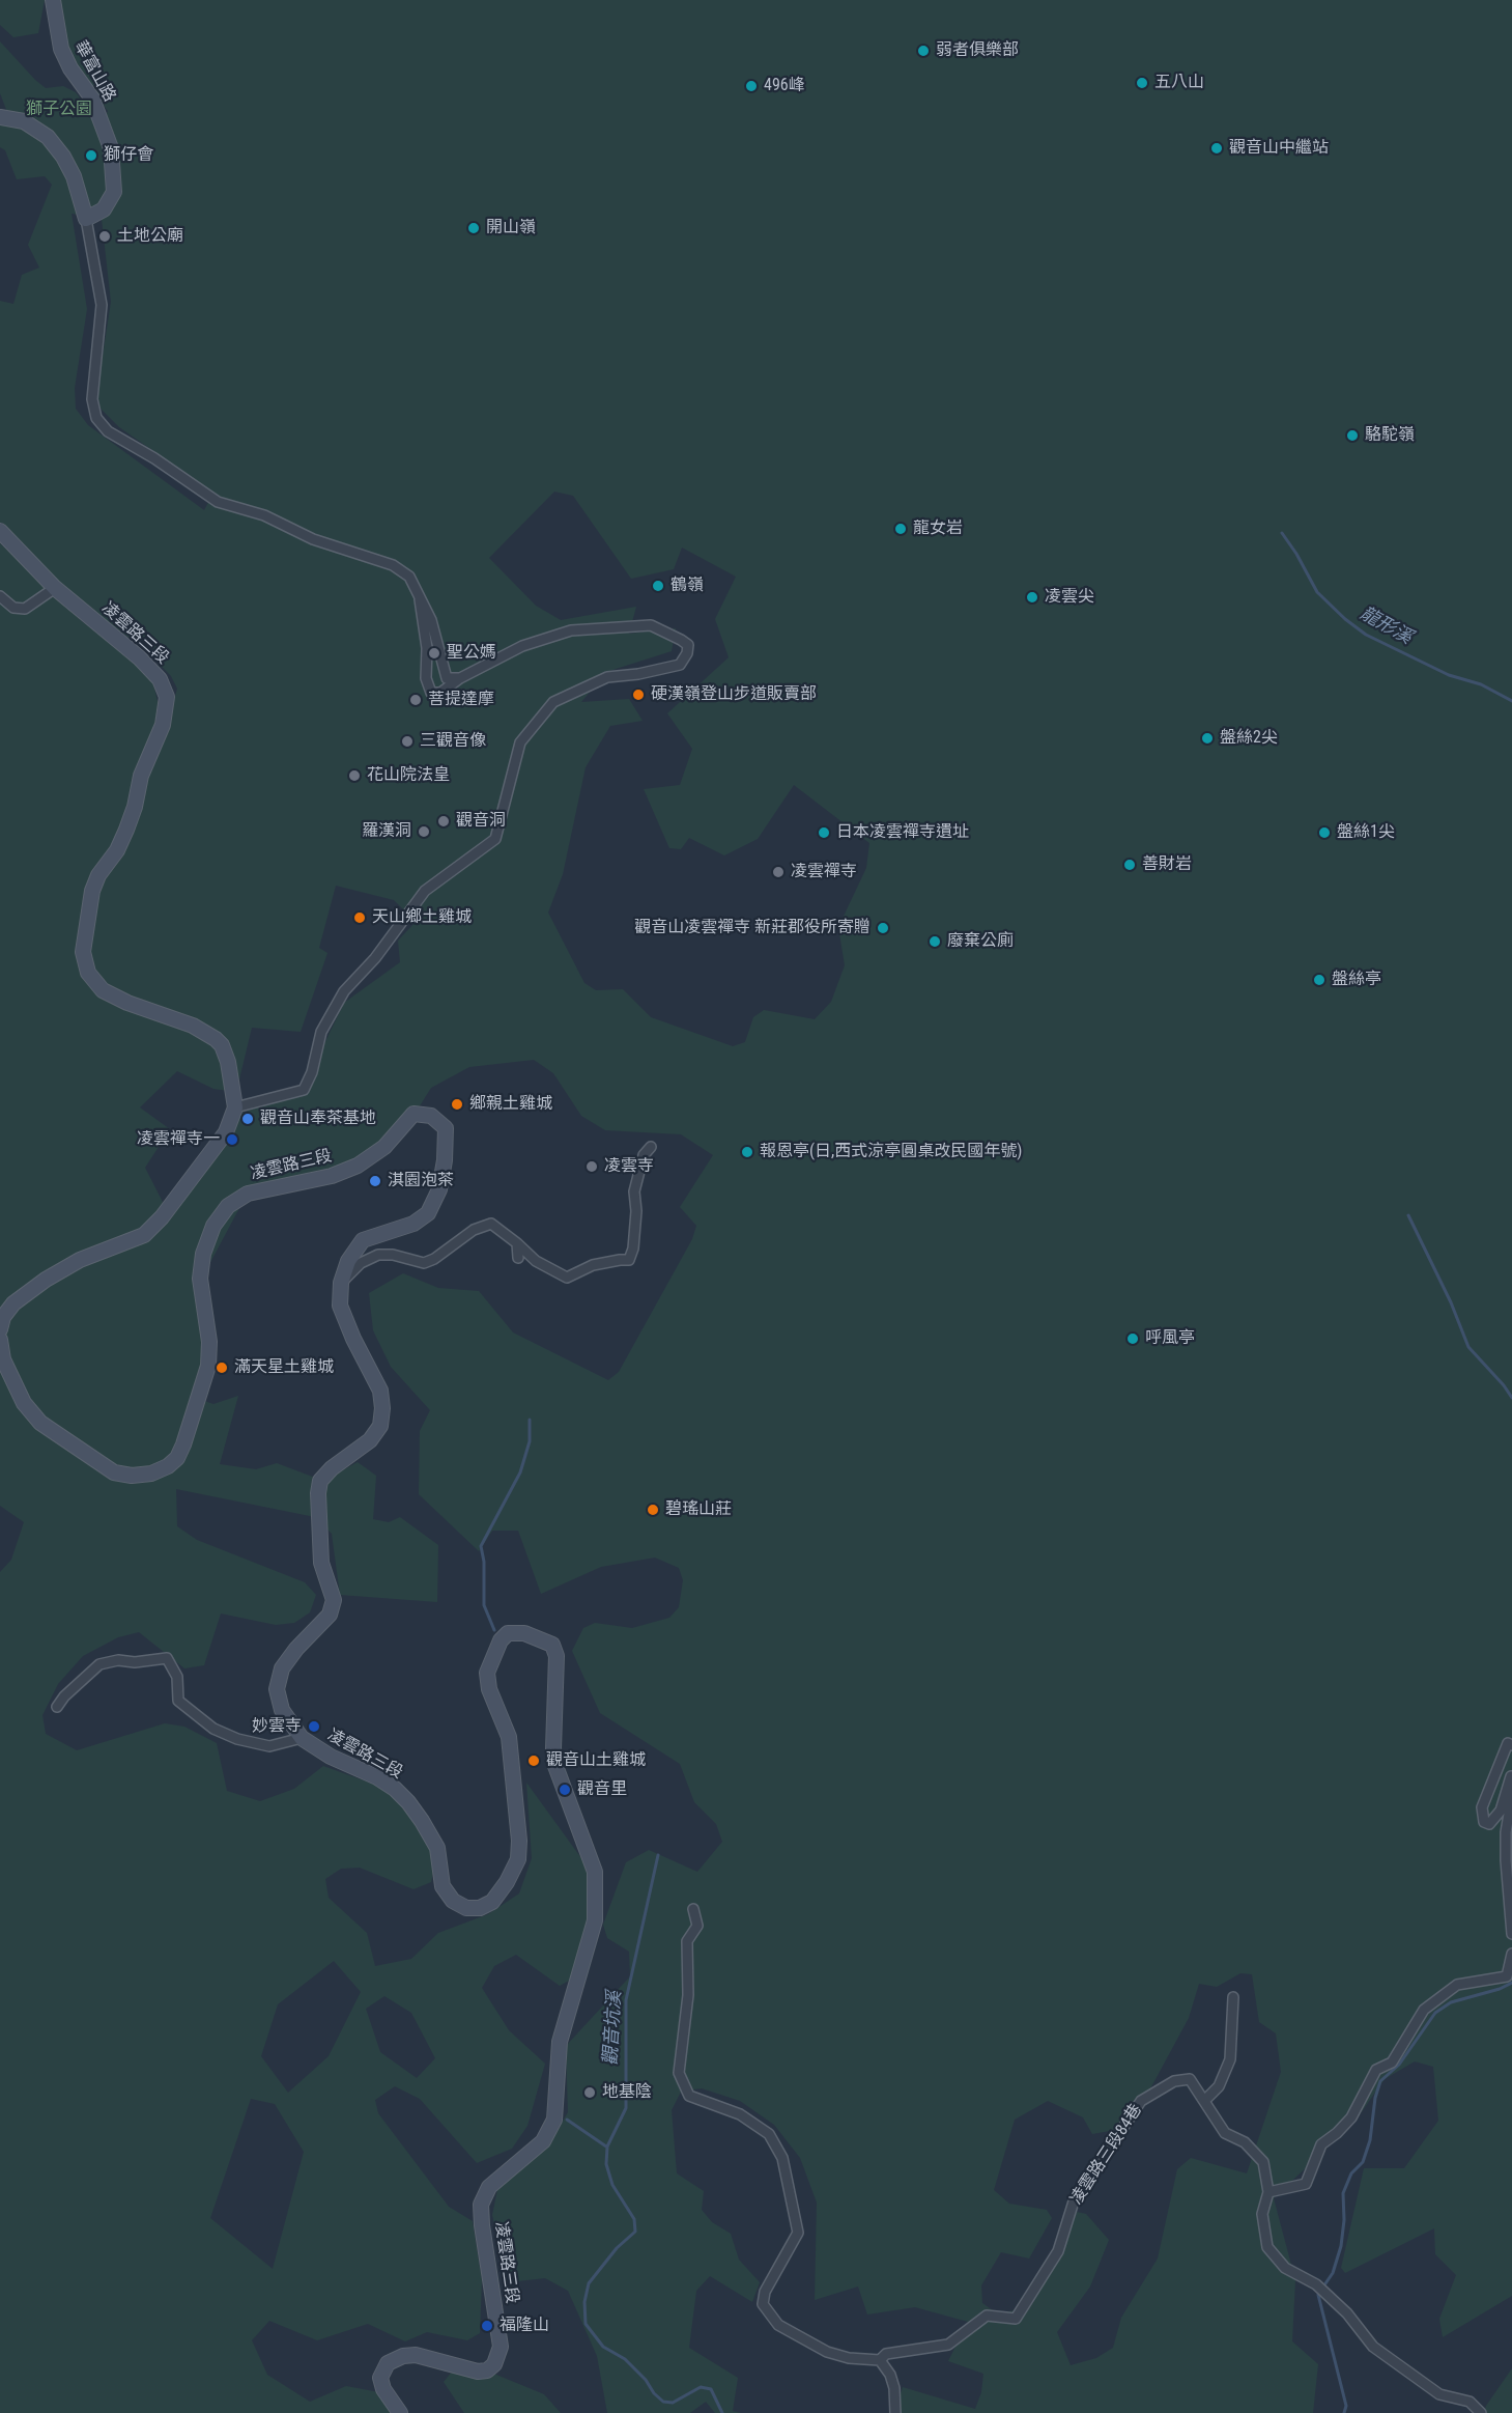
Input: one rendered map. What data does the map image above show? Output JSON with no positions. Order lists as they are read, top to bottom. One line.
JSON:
{"streets":{"street":["華富山路","凌雲路三段","凌雲路三段84巷"]},"water":["龍形溪","觀音坑溪"],"parks":["獅子公園"],"places":["弱者俱樂部","五八山","496峰","觀音山中繼站","獅仔會","開山嶺","土地公廟","駱駝嶺","龍女岩","鶴嶺","凌雲尖","聖公媽","硬漢嶺登山步道販賣部","菩提達摩","盤絲2尖","三觀音像","花山院法皇","觀音洞","羅漢洞","日本凌雲禪寺遺址","盤絲1尖","善財岩","凌雲禪寺","天山鄉土雞城","觀音山凌雲禪寺 新莊郡役所寄贈","廢棄公廁","盤絲亭","鄉親土雞城","觀音山奉茶基地","凌雲禪寺一","報恩亭(日,西式涼亭圓桌改民國年號)","凌雲寺","淇園泡茶","呼風亭","滿天星土雞城","碧瑤山莊","妙雲寺","觀音山土雞城","觀音里","地基陰","福隆山"]}
